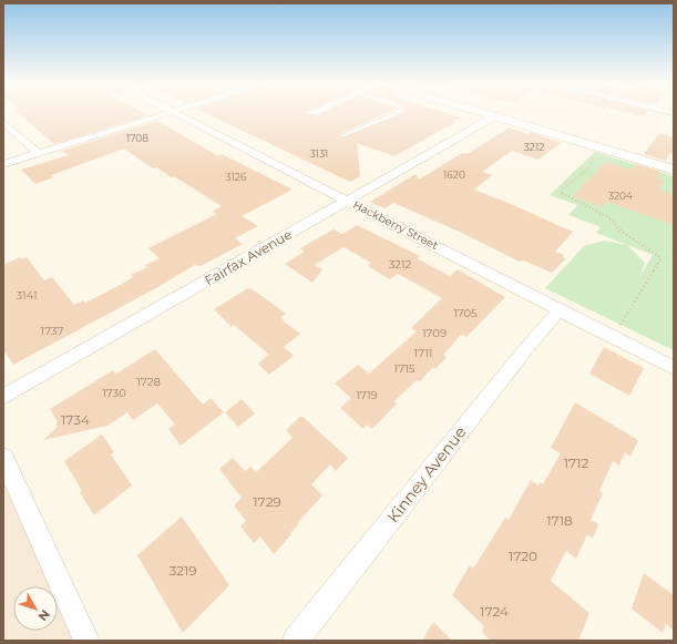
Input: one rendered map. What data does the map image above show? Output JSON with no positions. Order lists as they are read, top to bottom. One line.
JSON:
{"streets":{"street":["Hackberry Street","Fairfax Avenue","Kinney Avenue"]},"crossings":[["Hackberry Street","Fairfax Avenue"],["Hackberry Street","Kinney Avenue"]],"house_numbers":["1708","3212","3131","1620","3126","3204","3212","3141","1705","1737","1709","1711","1715","1728","1730","1719","1734","1712","1729","1718","1720","3219","1724"],"north":"bottom right"}
